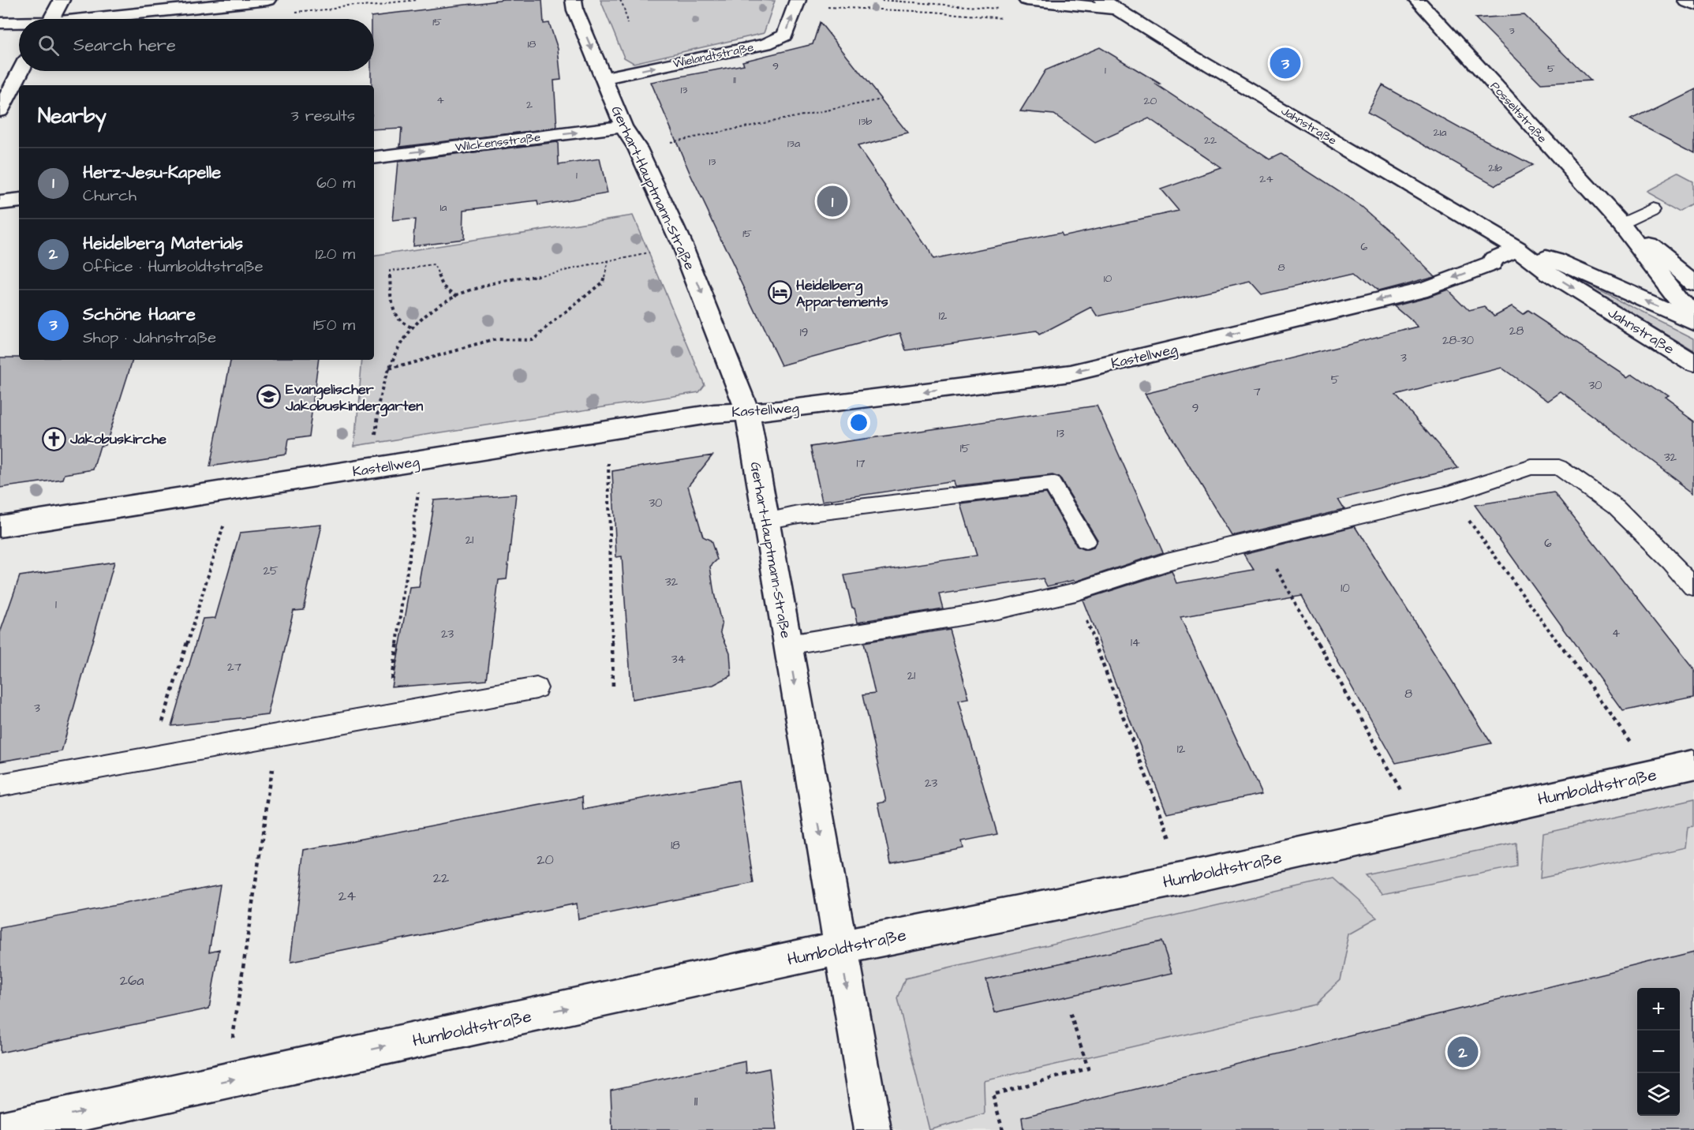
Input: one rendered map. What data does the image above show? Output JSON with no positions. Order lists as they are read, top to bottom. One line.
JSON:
{"streets":{"street":["Wielandtstraße","Posseltstraße","Jahnstraße","Wilckensstraße","Gerhart-Hauptmann-Straße","Kastellweg","Humboldtstraße"]},"crossings":[["Wielandtstraße","Gerhart-Hauptmann-Straße"],["Jahnstraße","Kastellweg"],["Wilckensstraße","Gerhart-Hauptmann-Straße"],["Gerhart-Hauptmann-Straße","Kastellweg"],["Gerhart-Hauptmann-Straße","Humboldtstraße"]],"one_way":["Wielandtstraße","Wilckensstraße","Gerhart-Hauptmann-Straße","Kastellweg","Humboldtstraße"],"places":{"hotel":["Heidelberg Appartements"],"school or university":["Evangelischer Jakobuskindergarten"],"church":["Jakobuskirche"]},"house_numbers":["15","3","18","9","5","1","11","13","4","20","2","13b","21a","22","13a","13","21b","1","24","1a","15","6","8","10","12","28","19","28-30","3","5","30","7","9","13","15","32","17","30","21","6","25","32","10","1","4","23","14","34","27","21","8","3","12","23","18","20","22","24","26a","11"],"page":{"search":"Search here","pins":["3","1","2"],"heading":["Nearby","3 results"],"list":[{"mark":"1","name":"Herz-Jesu-Kapelle","note":"Church","value":"60 m"},{"mark":"2","name":"Heidelberg Materials","note":"Office · Humboldtstraße","value":"120 m"},{"mark":"3","name":"Schöne Haare","note":"Shop · Jahnstraße","value":"150 m"}],"map_buttons":["+","−"]}}
